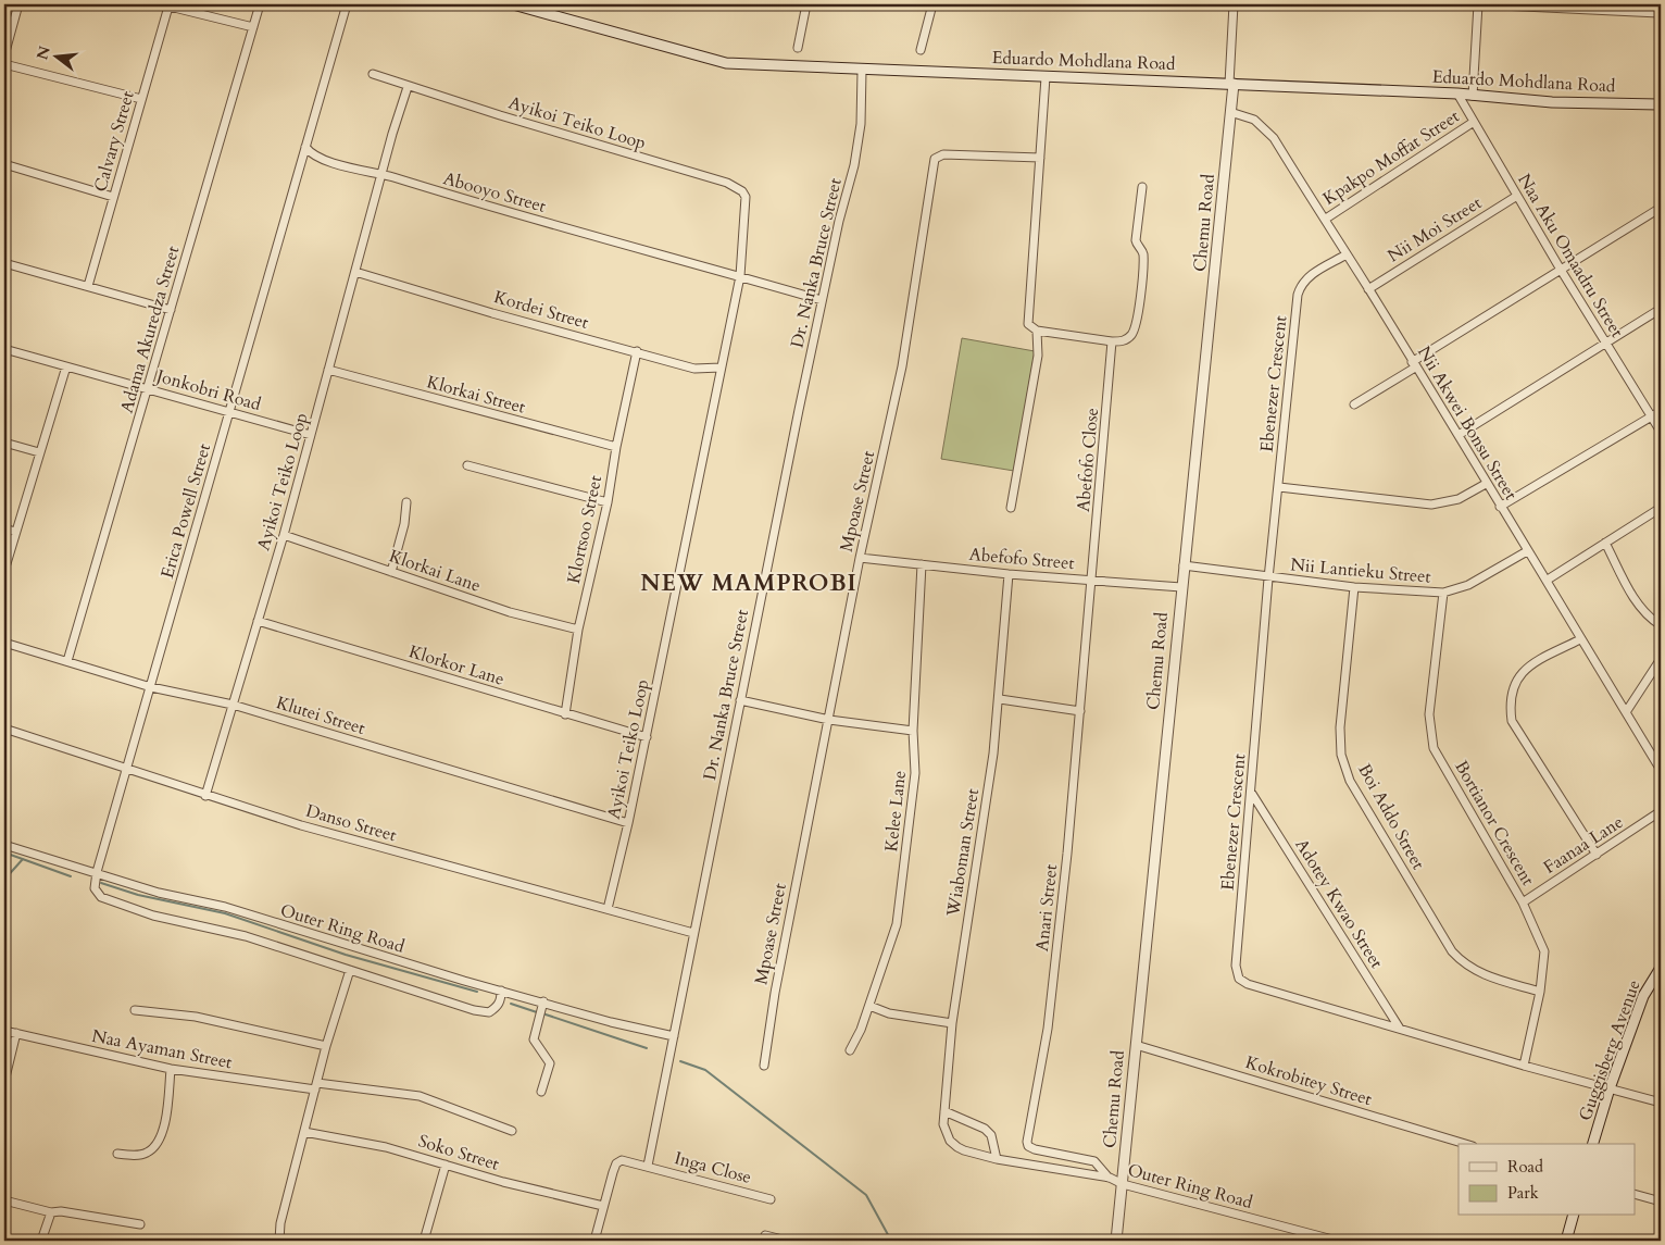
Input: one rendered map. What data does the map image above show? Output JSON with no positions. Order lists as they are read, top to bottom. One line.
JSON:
{"streets":{"main road":["Eduardo Mohdlana Road","Chemu Road","Guggisberg Avenue"],"street":["Ayikoi Teiko Loop","Calvary Street","Kpakpo Moffat Street","Abooyo Street","Nii Moi Street","Naa Aku Omaadru Street","Dr. Nanka Bruce Street","Kordei Street","Adama Akuredza Street","Ebenezer Crescent","Jonkobri Road","Klorkai Street","Nii Akwei Bonsu Street","Abefofo Close","Mpoase Street","Erica Powell Street","Klortsoo Street","Abefofo Street","Klorkai Lane","Nii Lantieku Street","Klorkor Lane","Klutei Street","Kelee Lane","Boi Addo Street","Danso Street","Bortianor Crescent","Faanaa Lane","Wiaboman Street","Adotey Kwao Street","Anari Street","Outer Ring Road","Naa Ayaman Street","Kokrobitey Street","Soko Street","Inga Close"]},"crossings":[["Eduardo Mohdlana Road","Chemu Road"],["Eduardo Mohdlana Road","Naa Aku Omaadru Street"],["Eduardo Mohdlana Road","Dr. Nanka Bruce Street"],["Ayikoi Teiko Loop","Abooyo Street"],["Ayikoi Teiko Loop","Kordei Street"],["Ayikoi Teiko Loop","Jonkobri Road"],["Ayikoi Teiko Loop","Klorkai Street"],["Ayikoi Teiko Loop","Klorkai Lane"],["Ayikoi Teiko Loop","Klorkor Lane"],["Ayikoi Teiko Loop","Klutei Street"],["Ayikoi Teiko Loop","Danso Street"],["Kpakpo Moffat Street","Naa Aku Omaadru Street"],["Kpakpo Moffat Street","Nii Akwei Bonsu Street"],["Abooyo Street","Dr. Nanka Bruce Street"],["Abooyo Street","Erica Powell Street"],["Chemu Road","Nii Akwei Bonsu Street"],["Chemu Road","Abefofo Street"],["Chemu Road","Nii Lantieku Street"],["Chemu Road","Outer Ring Road"],["Chemu Road","Kokrobitey Street"],["Nii Moi Street","Naa Aku Omaadru Street"],["Nii Moi Street","Nii Akwei Bonsu Street"],["Dr. Nanka Bruce Street","Danso Street"],["Dr. Nanka Bruce Street","Outer Ring Road"],["Dr. Nanka Bruce Street","Inga Close"],["Kordei Street","Klortsoo Street"],["Adama Akuredza Street","Jonkobri Road"],["Adama Akuredza Street","Klutei Street"],["Ebenezer Crescent","Nii Akwei Bonsu Street"],["Ebenezer Crescent","Nii Lantieku Street"],["Ebenezer Crescent","Bortianor Crescent"],["Ebenezer Crescent","Adotey Kwao Street"],["Ebenezer Crescent","Guggisberg Avenue"],["Jonkobri Road","Erica Powell Street"],["Klorkai Street","Klortsoo Street"],["Nii Akwei Bonsu Street","Nii Lantieku Street"],["Abefofo Close","Abefofo Street"],["Abefofo Close","Anari Street"],["Mpoase Street","Abefofo Street"],["Erica Powell Street","Klutei Street"],["Erica Powell Street","Danso Street"],["Erica Powell Street","Outer Ring Road"],["Klortsoo Street","Klorkai Lane"],["Klortsoo Street","Klorkor Lane"],["Abefofo Street","Kelee Lane"],["Abefofo Street","Wiaboman Street"],["Abefofo Street","Anari Street"],["Nii Lantieku Street","Boi Addo Street"],["Nii Lantieku Street","Bortianor Crescent"],["Boi Addo Street","Bortianor Crescent"],["Bortianor Crescent","Faanaa Lane"],["Wiaboman Street","Outer Ring Road"],["Anari Street","Outer Ring Road"],["Soko Street","Inga Close"]],"districts":["NEW MAMPROBI"],"legend":["Road","Park"],"north":"left"}
